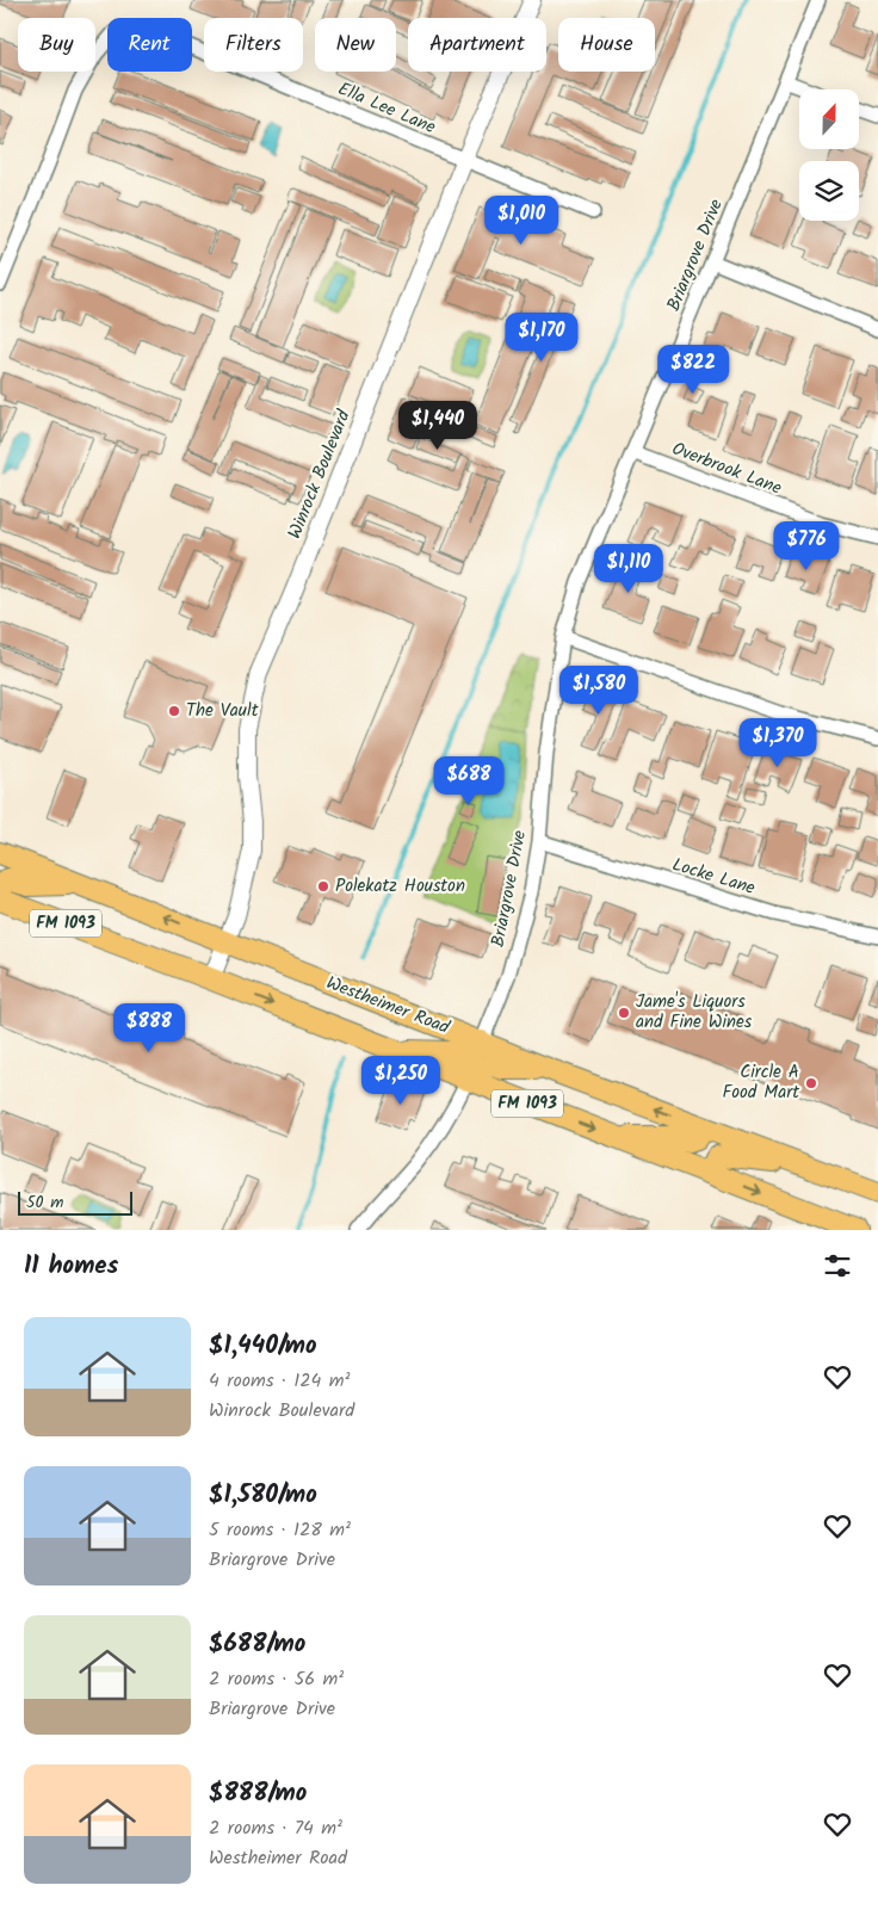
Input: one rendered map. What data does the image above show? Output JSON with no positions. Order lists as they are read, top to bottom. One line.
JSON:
{"streets":{"main road":["FM 1093","Westheimer Road"],"street":["Ella Lee Lane","Briargrove Drive","Overbrook Lane","Winrock Boulevard","Locke Lane"]},"crossings":[["Ella Lee Lane","Winrock Boulevard"],["Briargrove Drive","Overbrook Lane"],["Briargrove Drive","Locke Lane"],["Briargrove Drive","Westheimer Road"],["Winrock Boulevard","FM 1093"],["Winrock Boulevard","Westheimer Road"]],"places":["The Vault","Polekatz Houston","Jame's Liquors and Fine Wines","Circle A Food Mart"],"scale_bar":"50 m","north":"top","page":{"chip":["Buy","Rent","Filters","New","Apartment","House"],"price":["$1,010","$1,170","$822","$1,440","$776","$1,110","$1,580","$1,370","$688","$888","$1,250"],"scale":"50 m","heading":"11 homes","list":[{"name":"$1,440/mo","note":"4 rooms · 124 m² · Winrock Boulevard"},{"name":"$1,580/mo","note":"5 rooms · 128 m² · Briargrove Drive"},{"name":"$688/mo","note":"2 rooms · 56 m² · Briargrove Drive"},{"name":"$888/mo","note":"2 rooms · 74 m² · Westheimer Road"}]}}
